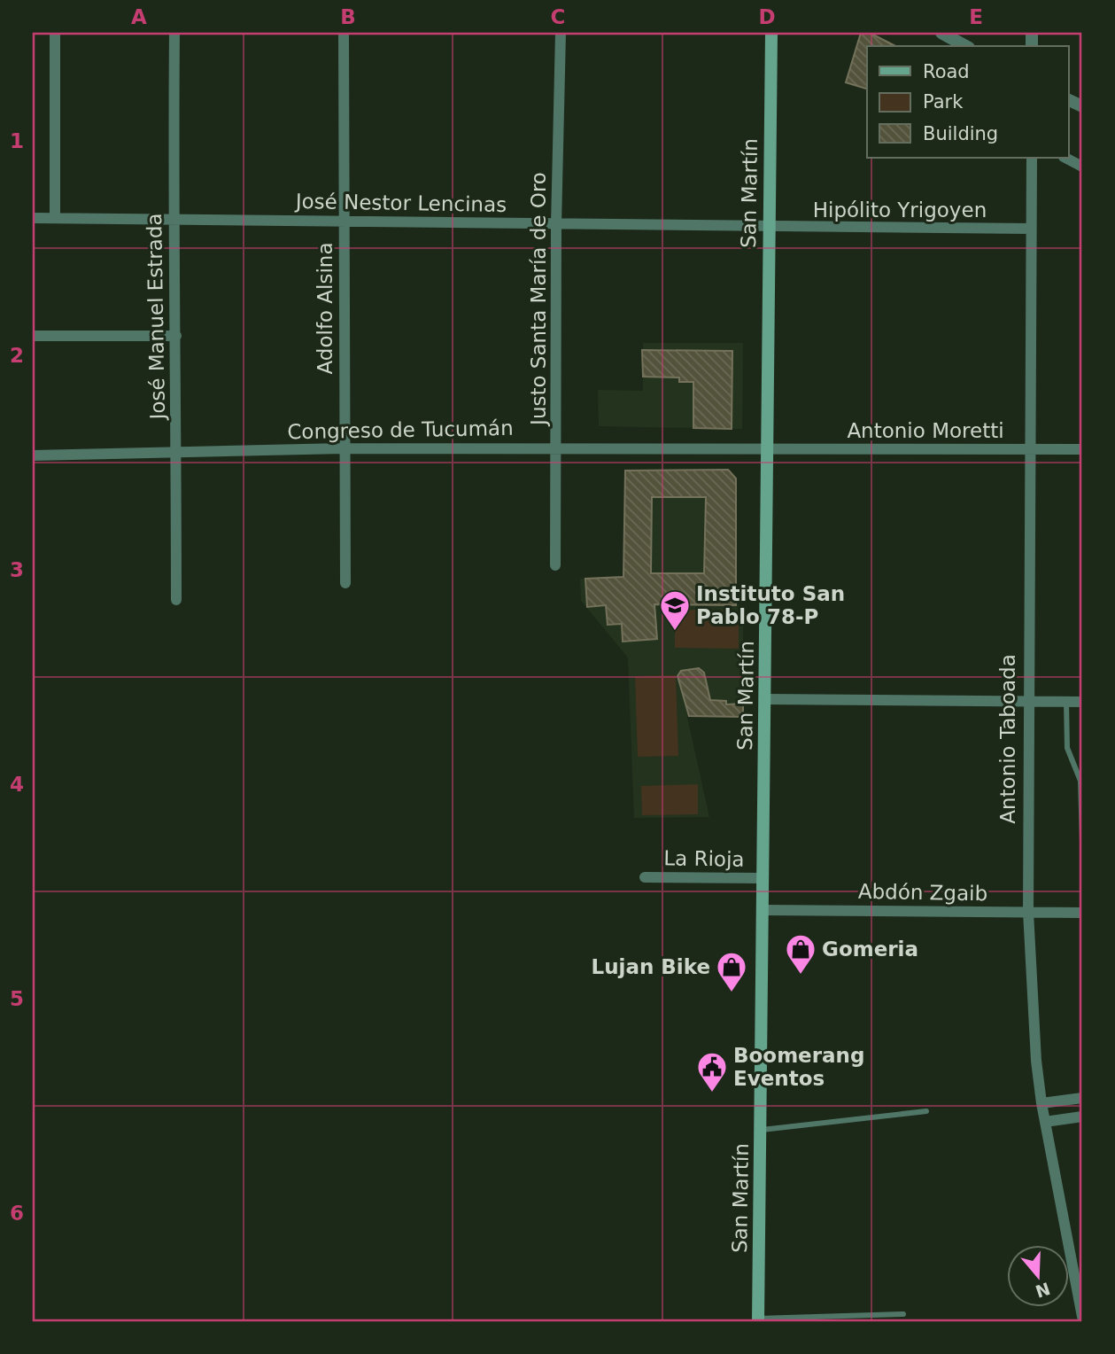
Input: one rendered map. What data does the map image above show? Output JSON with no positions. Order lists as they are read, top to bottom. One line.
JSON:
{"streets":{"main road":["San Martín"],"street":["José Nestor Lencinas","Hipólito Yrigoyen","Justo Santa María de Oro","Adolfo Alsina","José Manuel Estrada","Congreso de Tucumán","Antonio Moretti","Antonio Taboada","La Rioja","Abdón Zgaib"]},"crossings":[["San Martín","José Nestor Lencinas"],["San Martín","Hipólito Yrigoyen"],["San Martín","Congreso de Tucumán"],["San Martín","Antonio Moretti"],["San Martín","La Rioja"],["San Martín","Abdón Zgaib"],["José Nestor Lencinas","Hipólito Yrigoyen"],["José Nestor Lencinas","Justo Santa María de Oro"],["José Nestor Lencinas","Adolfo Alsina"],["José Nestor Lencinas","José Manuel Estrada"],["Hipólito Yrigoyen","Antonio Taboada"],["Justo Santa María de Oro","Congreso de Tucumán"],["Adolfo Alsina","Congreso de Tucumán"],["José Manuel Estrada","Congreso de Tucumán"],["Congreso de Tucumán","Antonio Moretti"],["Antonio Moretti","Antonio Taboada"],["Antonio Taboada","Abdón Zgaib"]],"places":{"school or university":["Instituto San Pablo 78-P"],"shop":["Gomeria","Lujan Bike"],"public building":["Boomerang Eventos"]},"legend":["Road","Park","Building"],"north":"bottom","grid":{"columns":["A","B","C","D","E"],"rows":["1","2","3","4","5","6"]}}
